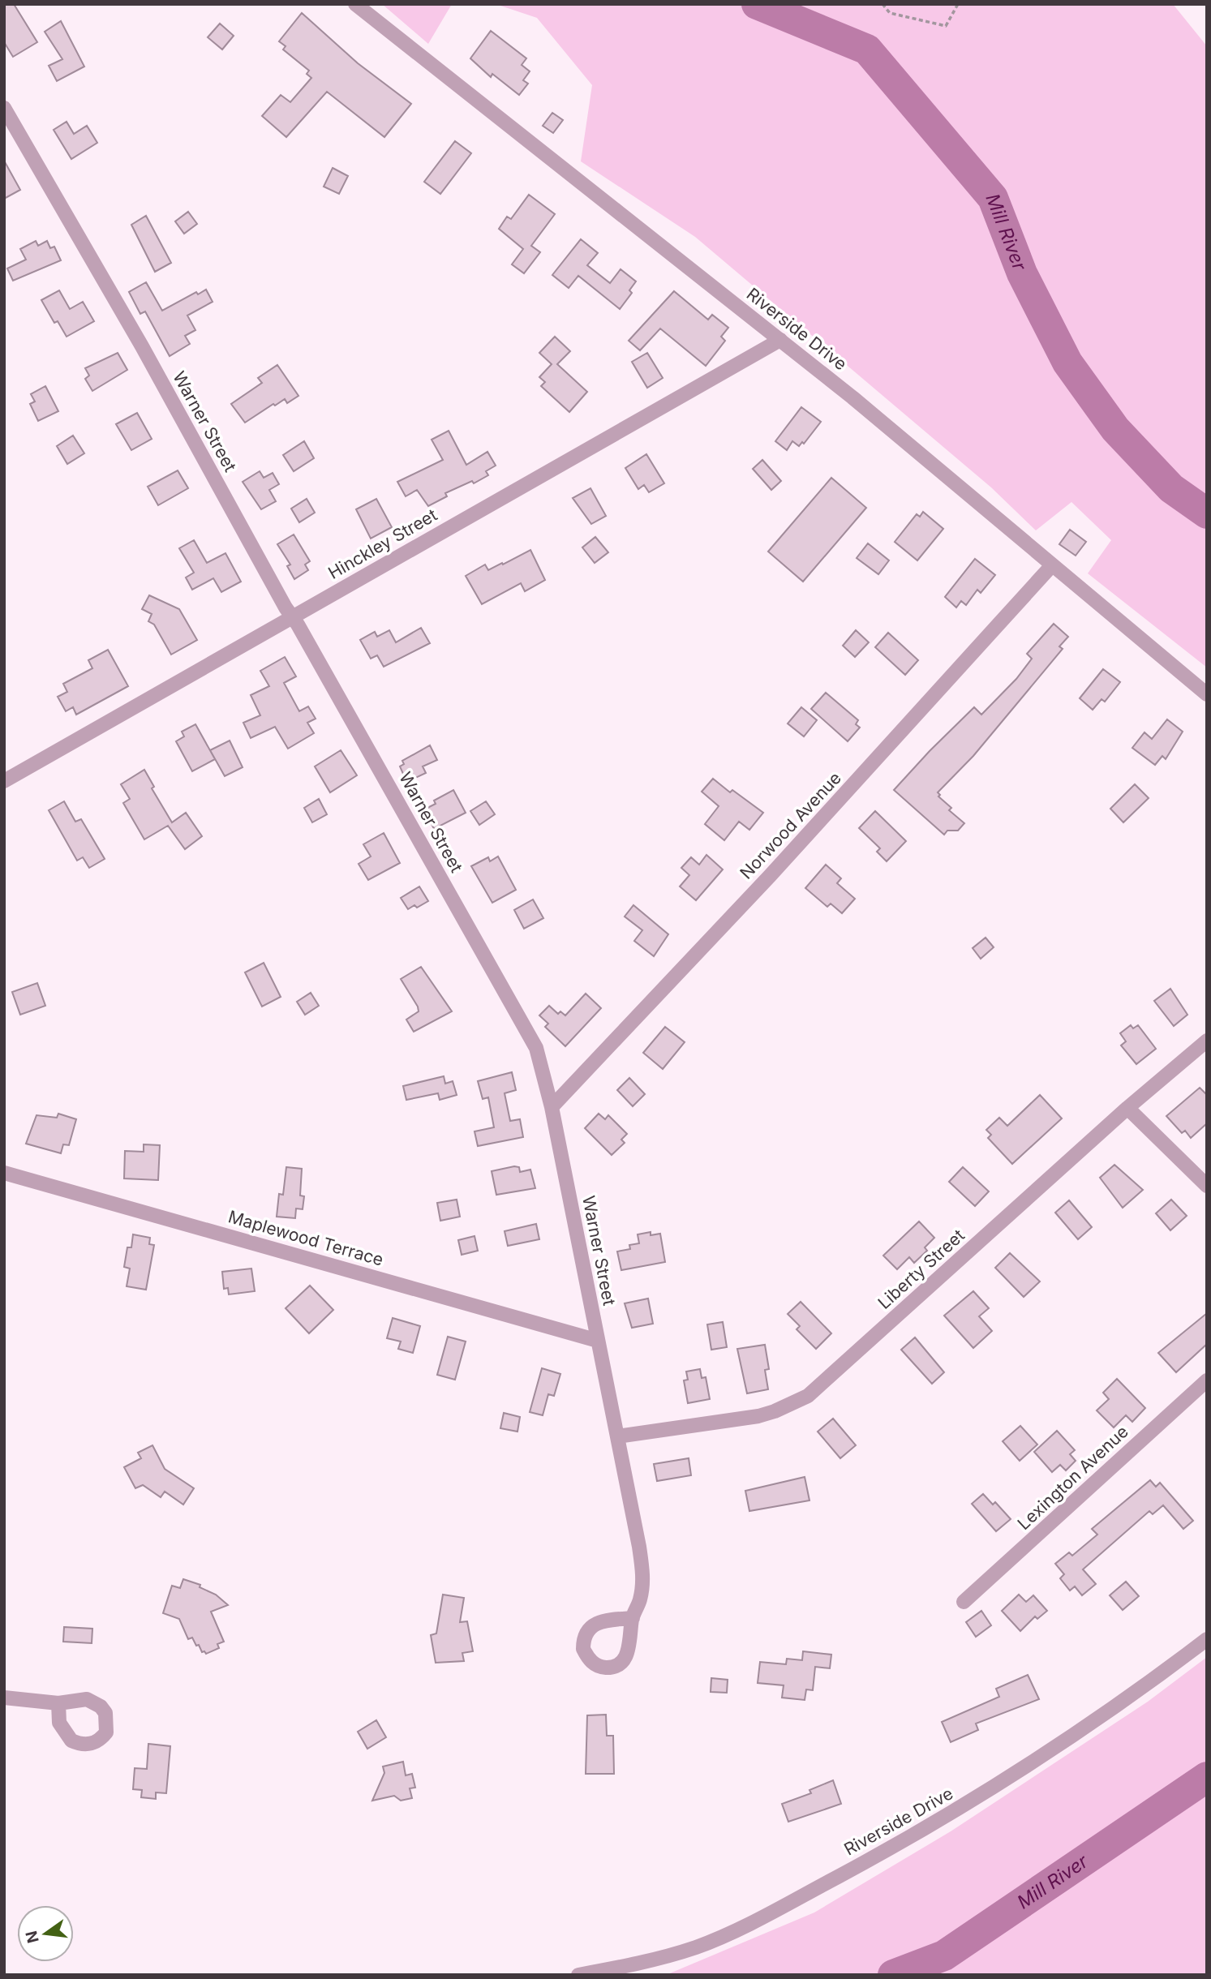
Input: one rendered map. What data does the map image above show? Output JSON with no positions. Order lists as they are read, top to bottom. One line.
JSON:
{"streets":{"street":["Riverside Drive","Warner Street","Hinckley Street","Norwood Avenue","Maplewood Terrace","Liberty Street","Lexington Avenue"]},"crossings":[["Riverside Drive","Hinckley Street"],["Riverside Drive","Norwood Avenue"],["Warner Street","Hinckley Street"],["Warner Street","Norwood Avenue"],["Warner Street","Maplewood Terrace"],["Warner Street","Liberty Street"]],"water":["Mill River"],"north":"left"}
